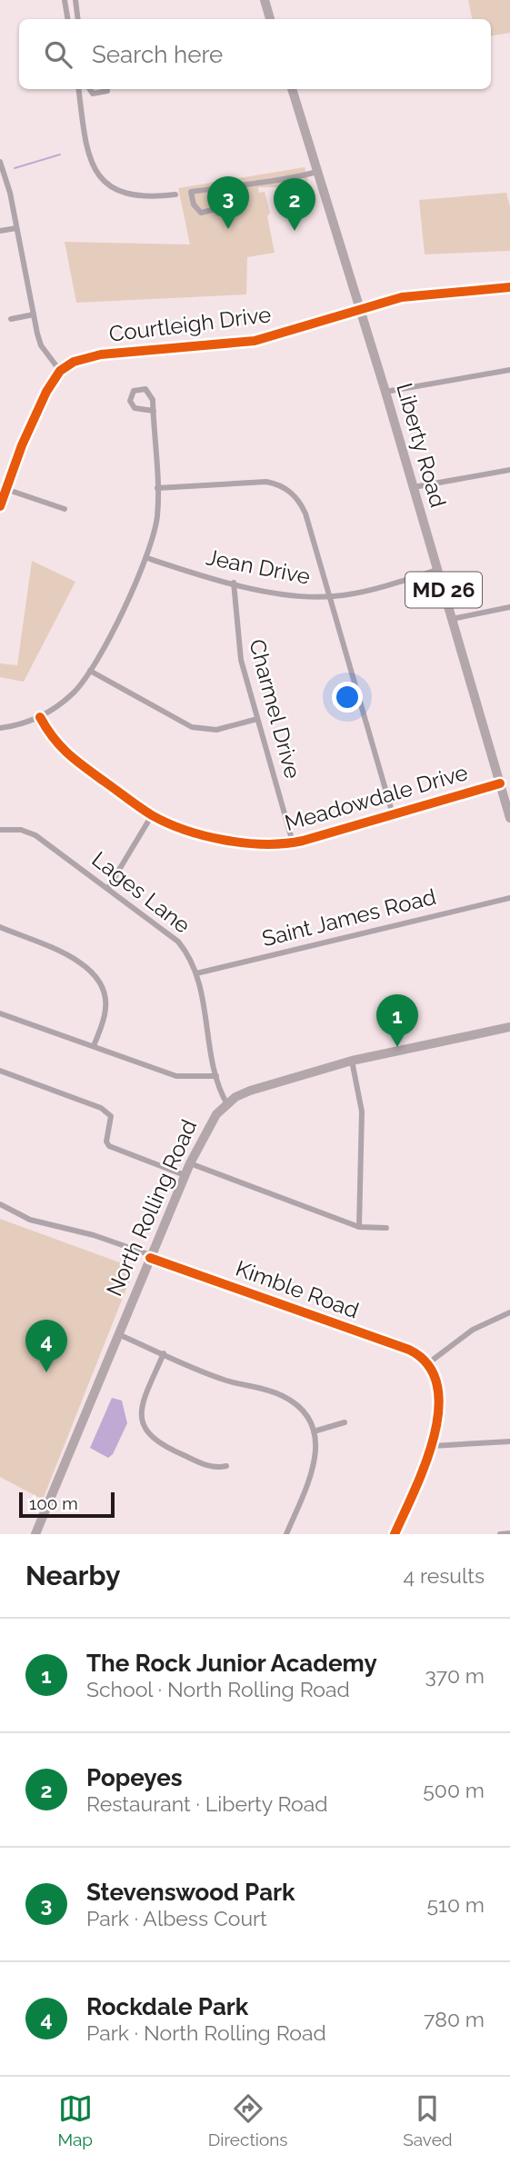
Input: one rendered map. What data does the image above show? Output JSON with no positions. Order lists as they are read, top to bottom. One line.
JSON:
{"streets":{"main road":["Liberty Road","MD 26","North Rolling Road"],"street":["Courtleigh Drive","Jean Drive","Charmel Drive","Meadowdale Drive","Lages Lane","Saint James Road","Kimble Road"]},"crossings":[["Courtleigh Drive","Liberty Road"],["Liberty Road","Jean Drive"],["Liberty Road","Meadowdale Drive"],["Jean Drive","Charmel Drive"],["Charmel Drive","Meadowdale Drive"],["Lages Lane","Saint James Road"],["Lages Lane","North Rolling Road"],["North Rolling Road","Kimble Road"]],"scale_bar":"100 m","page":{"search":"Search here","pins":["3","2","1","4"],"scale":"100 m","heading":["Nearby","4 results"],"list":[{"mark":"1","name":"The Rock Junior Academy","note":"School · North Rolling Road","value":"370 m"},{"mark":"2","name":"Popeyes","note":"Restaurant · Liberty Road","value":"500 m"},{"mark":"3","name":"Stevenswood Park","note":"Park · Albess Court","value":"510 m"},{"mark":"4","name":"Rockdale Park","note":"Park · North Rolling Road","value":"780 m"}],"nav":["Map","Directions","Saved"]}}
